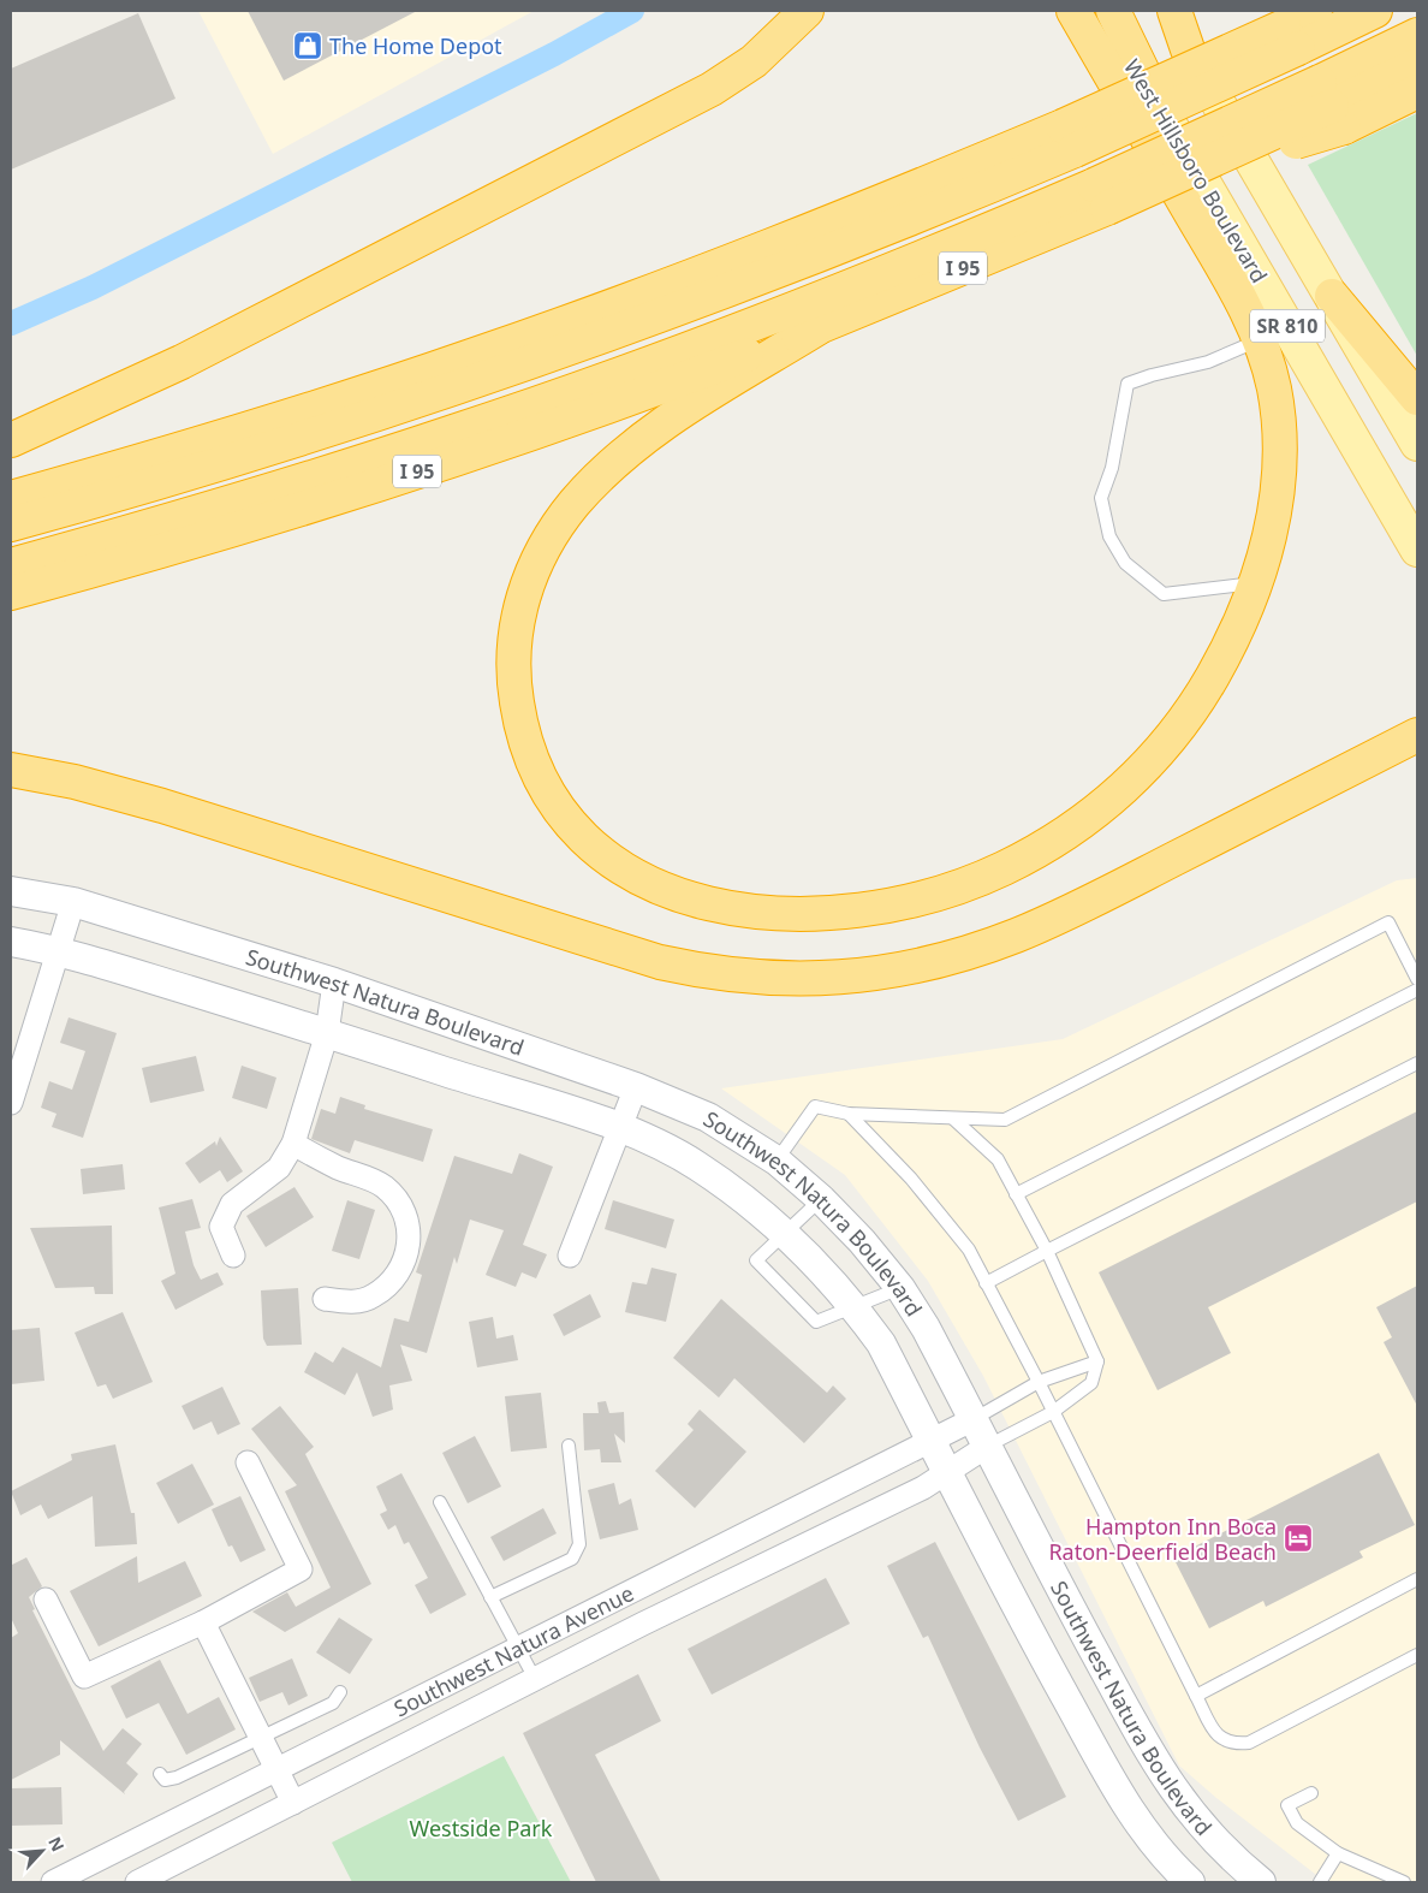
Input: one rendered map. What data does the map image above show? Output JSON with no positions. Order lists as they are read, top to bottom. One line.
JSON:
{"streets":{"highway":["I 95"],"main road":["West Hillsboro Boulevard","SR 810"],"street":["Southwest Natura Boulevard","Southwest Natura Avenue"]},"crossings":[["Southwest Natura Boulevard","Southwest Natura Avenue"]],"parks":["Westside Park"],"places":{"shop":["The Home Depot"],"hotel":["Hampton Inn Boca Raton-Deerfield Beach"]},"north":"top right"}
